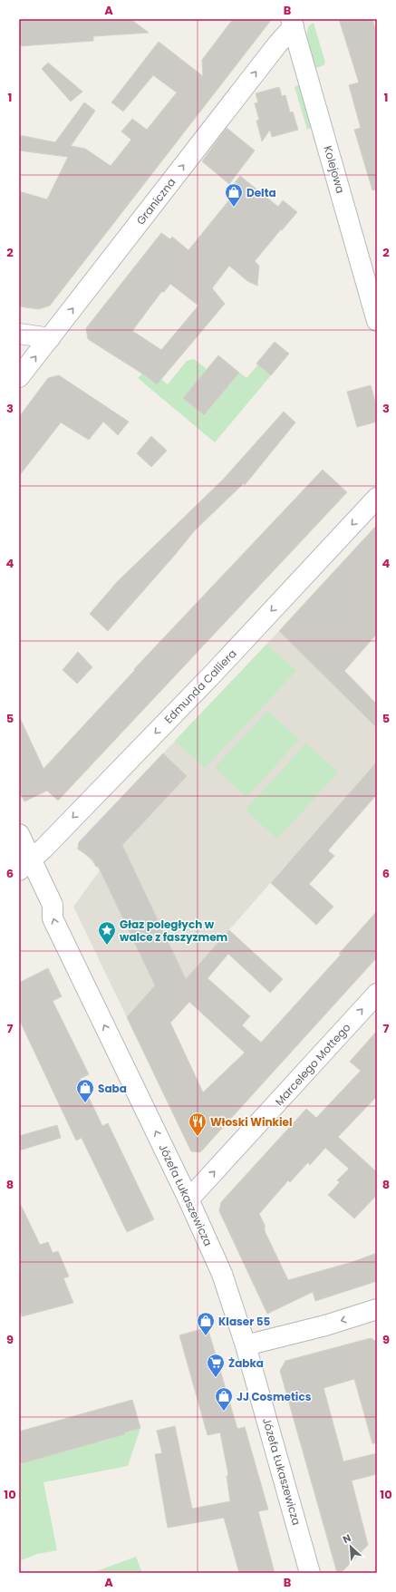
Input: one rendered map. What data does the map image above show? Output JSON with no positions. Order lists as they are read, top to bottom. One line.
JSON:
{"streets":{"street":["Kolejowa","Graniczna","Edmunda Calliera","Marcelego Mottego","Józefa Łukaszewicza"]},"crossings":[["Kolejowa","Graniczna"],["Edmunda Calliera","Józefa Łukaszewicza"],["Marcelego Mottego","Józefa Łukaszewicza"]],"one_way":["Graniczna","Edmunda Calliera","Marcelego Mottego","Józefa Łukaszewicza"],"places":{"shop":["Delta","Saba","Klaser 55","JJ Cosmetics"],"place":["Głaz poległych w walce z faszyzmem"],"restaurant":["Włoski Winkiel"],"supermarket":["Żabka"]},"north":"top left","grid":{"columns":["A","B"],"rows":["1","2","3","4","5","6","7","8","9","10"]}}
